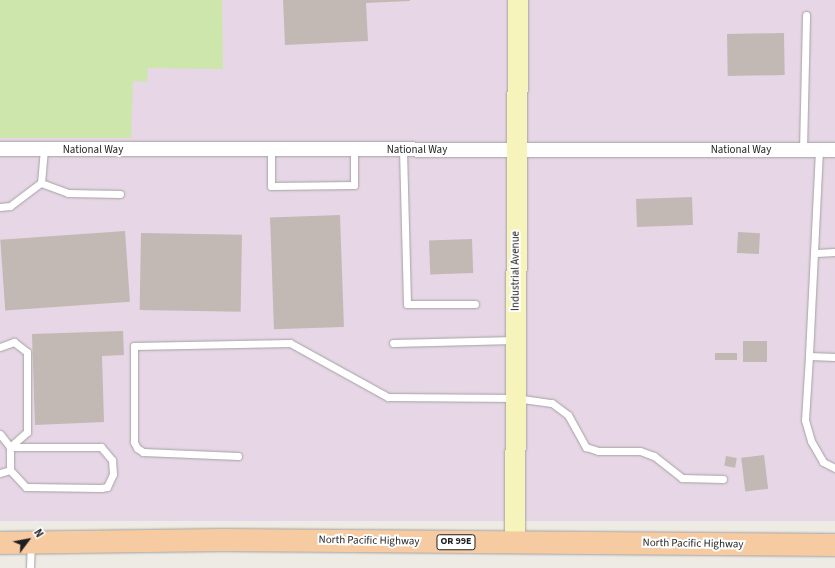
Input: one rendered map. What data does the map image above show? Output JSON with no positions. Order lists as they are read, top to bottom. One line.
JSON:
{"streets":{"main road":["North Pacific Highway","OR 99E"],"street":["National Way","Industrial Avenue"]},"crossings":[["National Way","Industrial Avenue"],["Industrial Avenue","North Pacific Highway"]],"north":"top right"}
